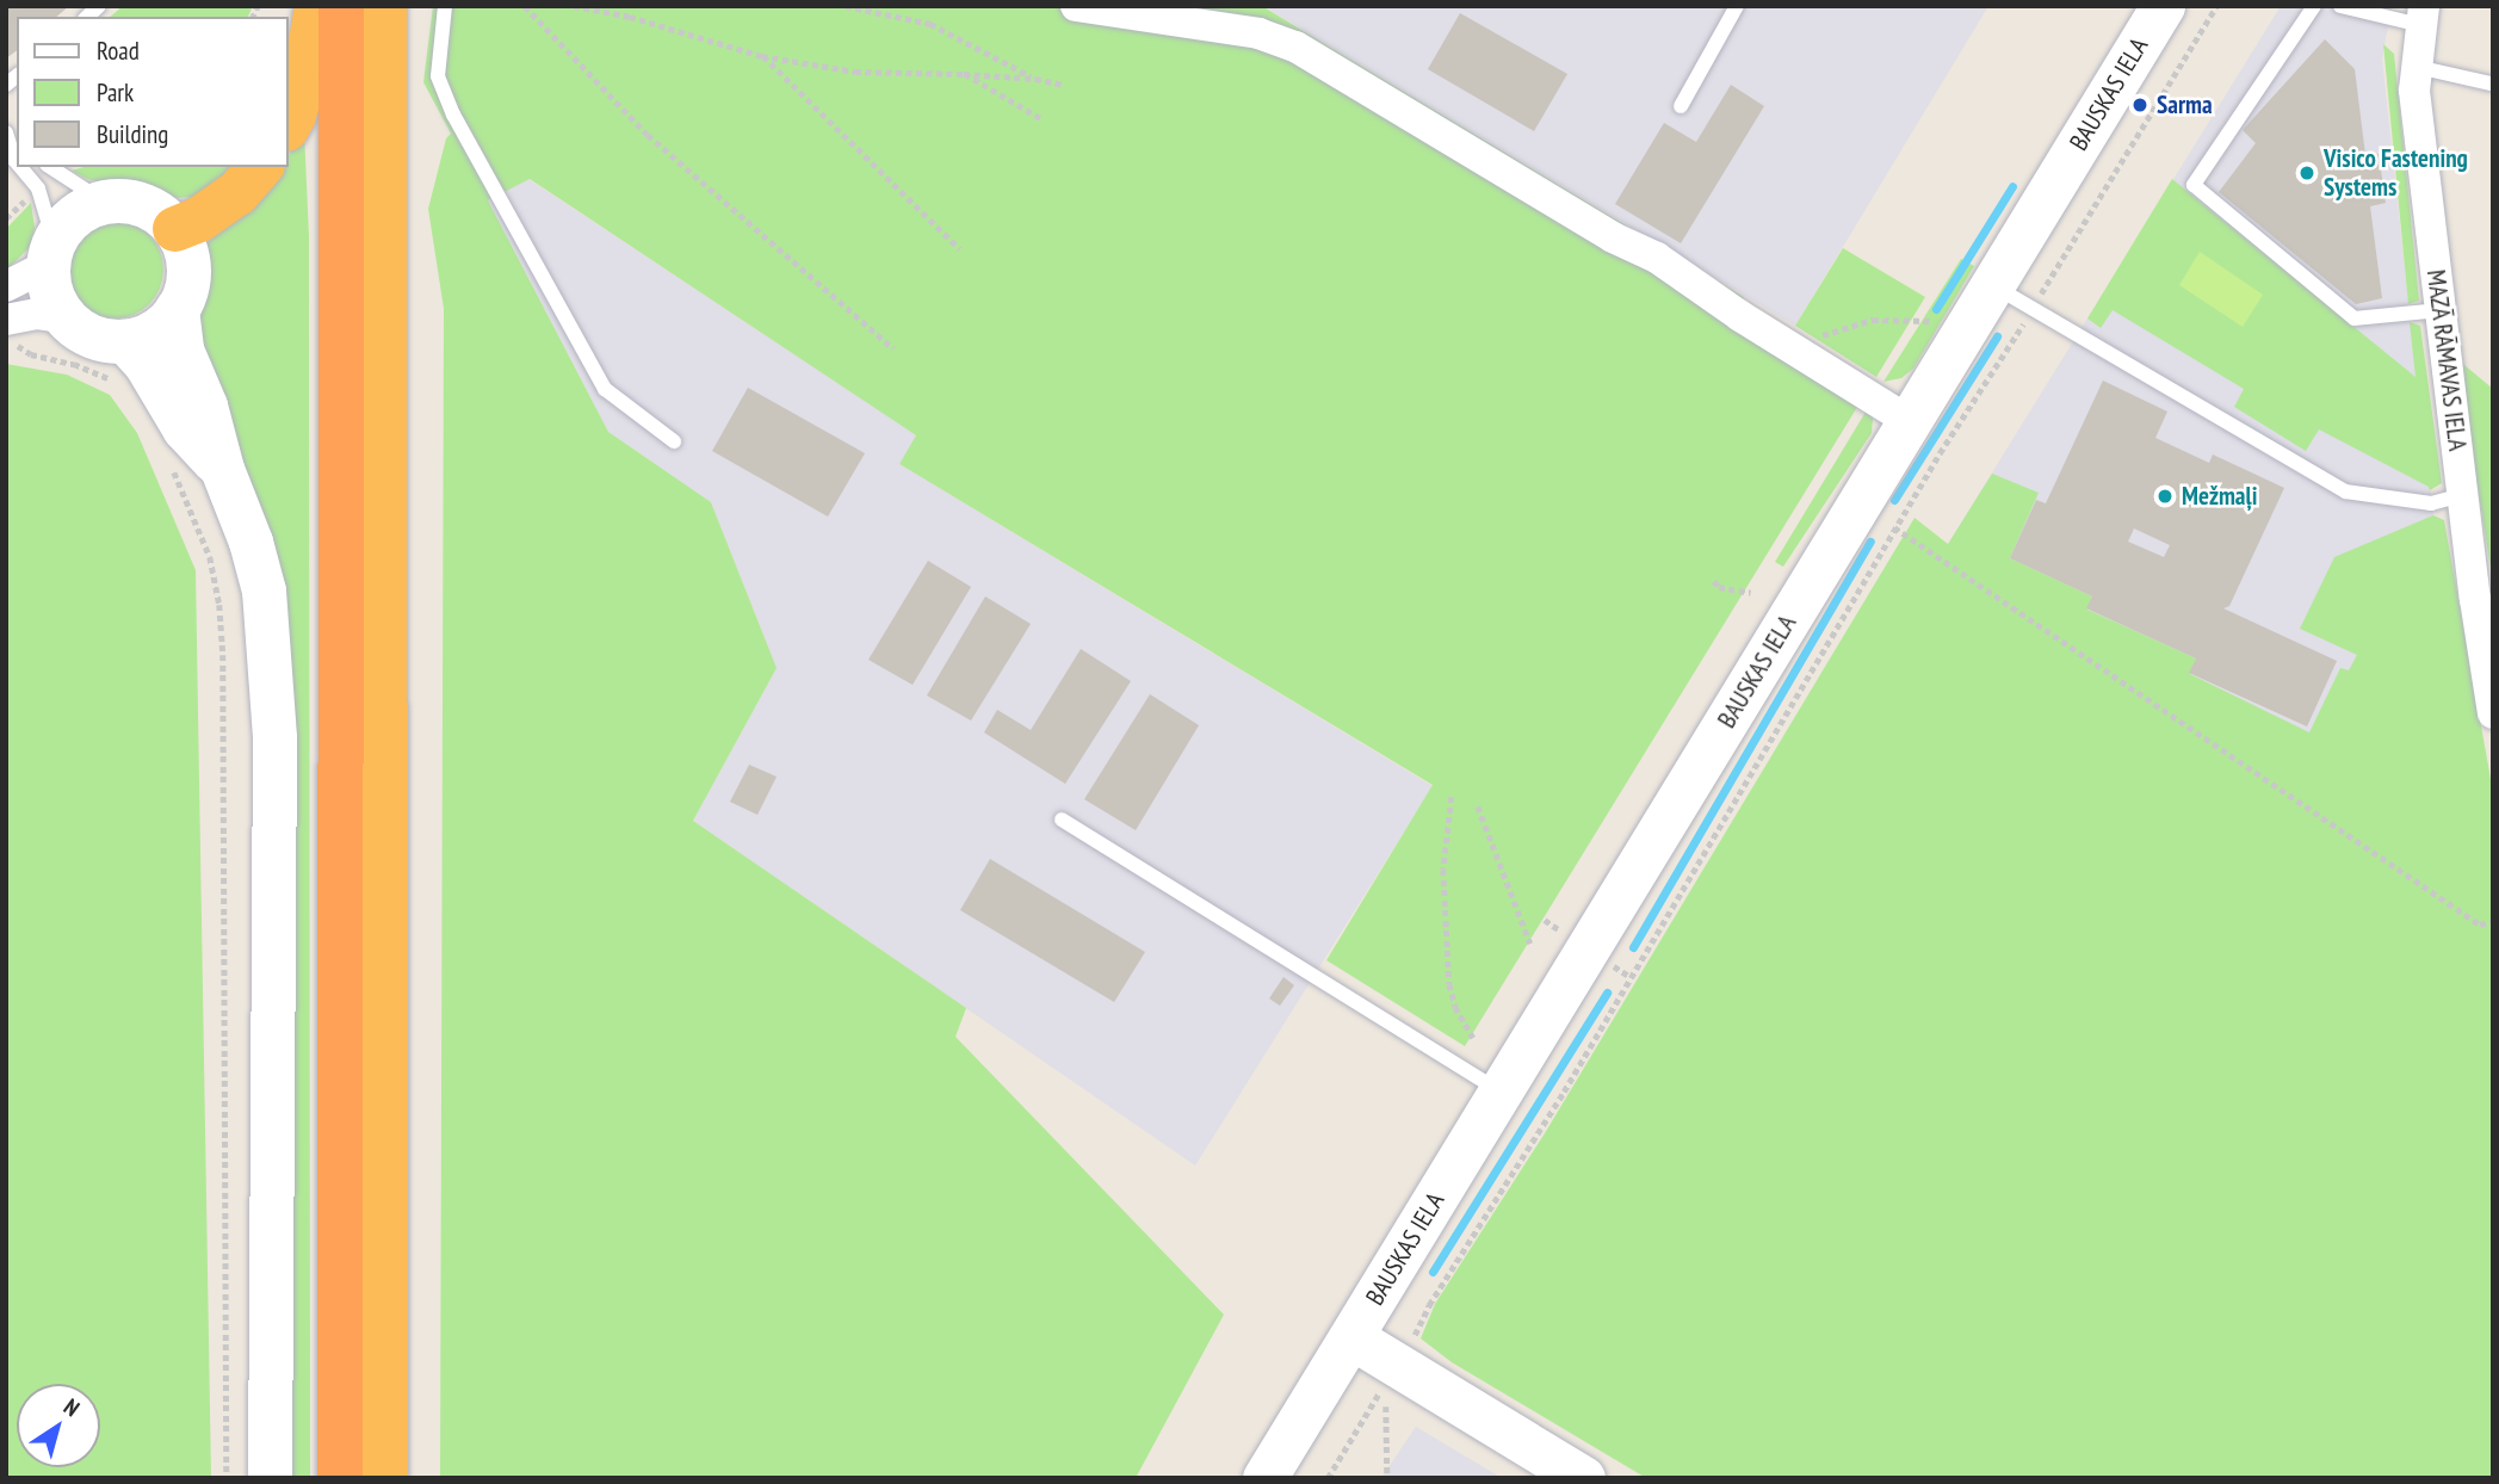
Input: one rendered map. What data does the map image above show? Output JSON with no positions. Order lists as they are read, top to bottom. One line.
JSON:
{"streets":{"main road":["BAUSKAS IELA"],"street":["MAZĀ RĀMAVAS IELA"]},"places":["Sarma","Visico Fastening Systems","Mežmaļi"],"legend":["Road","Park","Building"],"north":"top right"}
